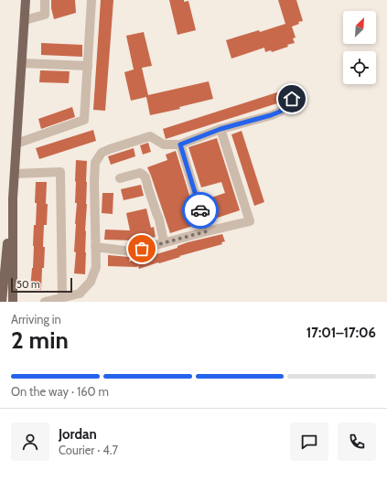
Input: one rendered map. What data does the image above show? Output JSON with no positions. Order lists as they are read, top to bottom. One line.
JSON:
{"scale_bar":"50 m","north":"top right","page":{"scale":"50 m","heading":["2 min","Arriving in","17:01–17:06"],"panel":["Jordan","Courier · 4.7"],"bar":"On the way · 160 m"}}
